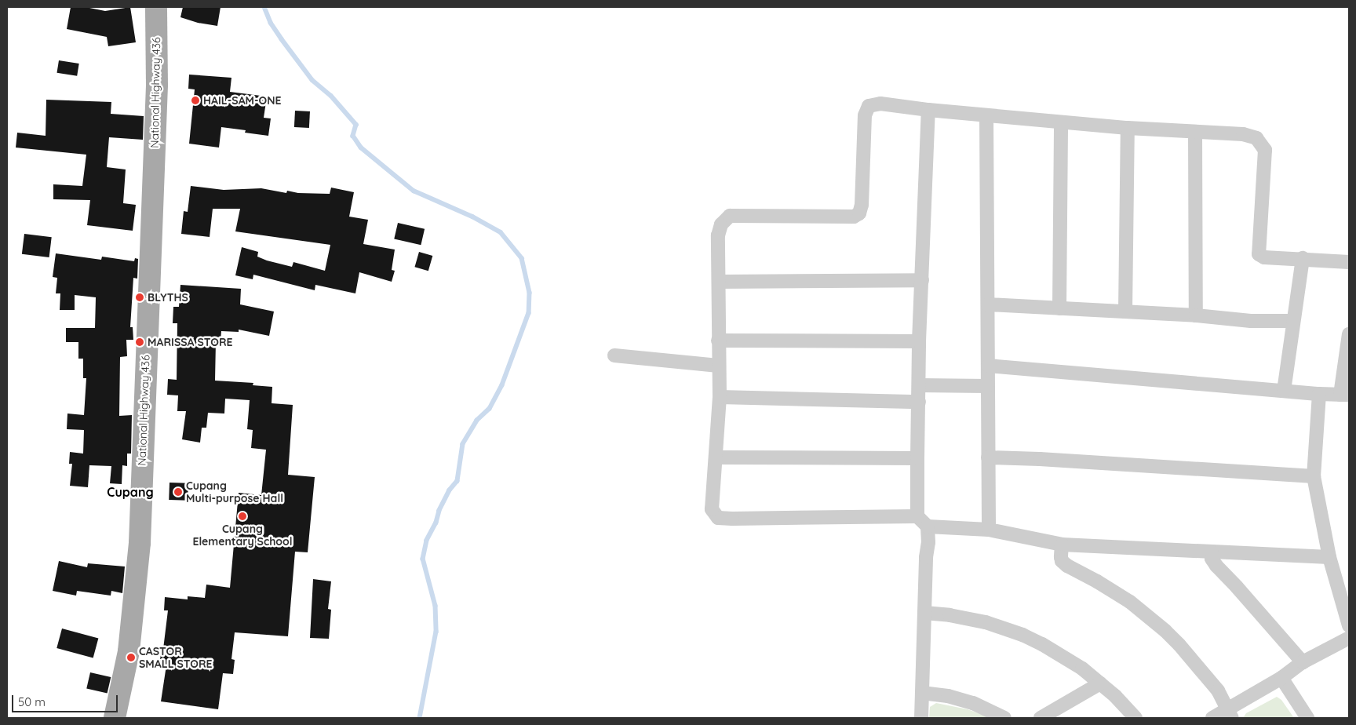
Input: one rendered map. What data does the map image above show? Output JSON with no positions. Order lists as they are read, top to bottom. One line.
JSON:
{"streets":{"main road":["National Highway 436"]},"districts":["Cupang"],"places":["HAIL-SAM-ONE","BLYTHS","MARISSA STORE","Cupang Multi-purpose Hall","Cupang Elementary School","CASTOR SMALL STORE"],"scale_bar":"50 m"}
